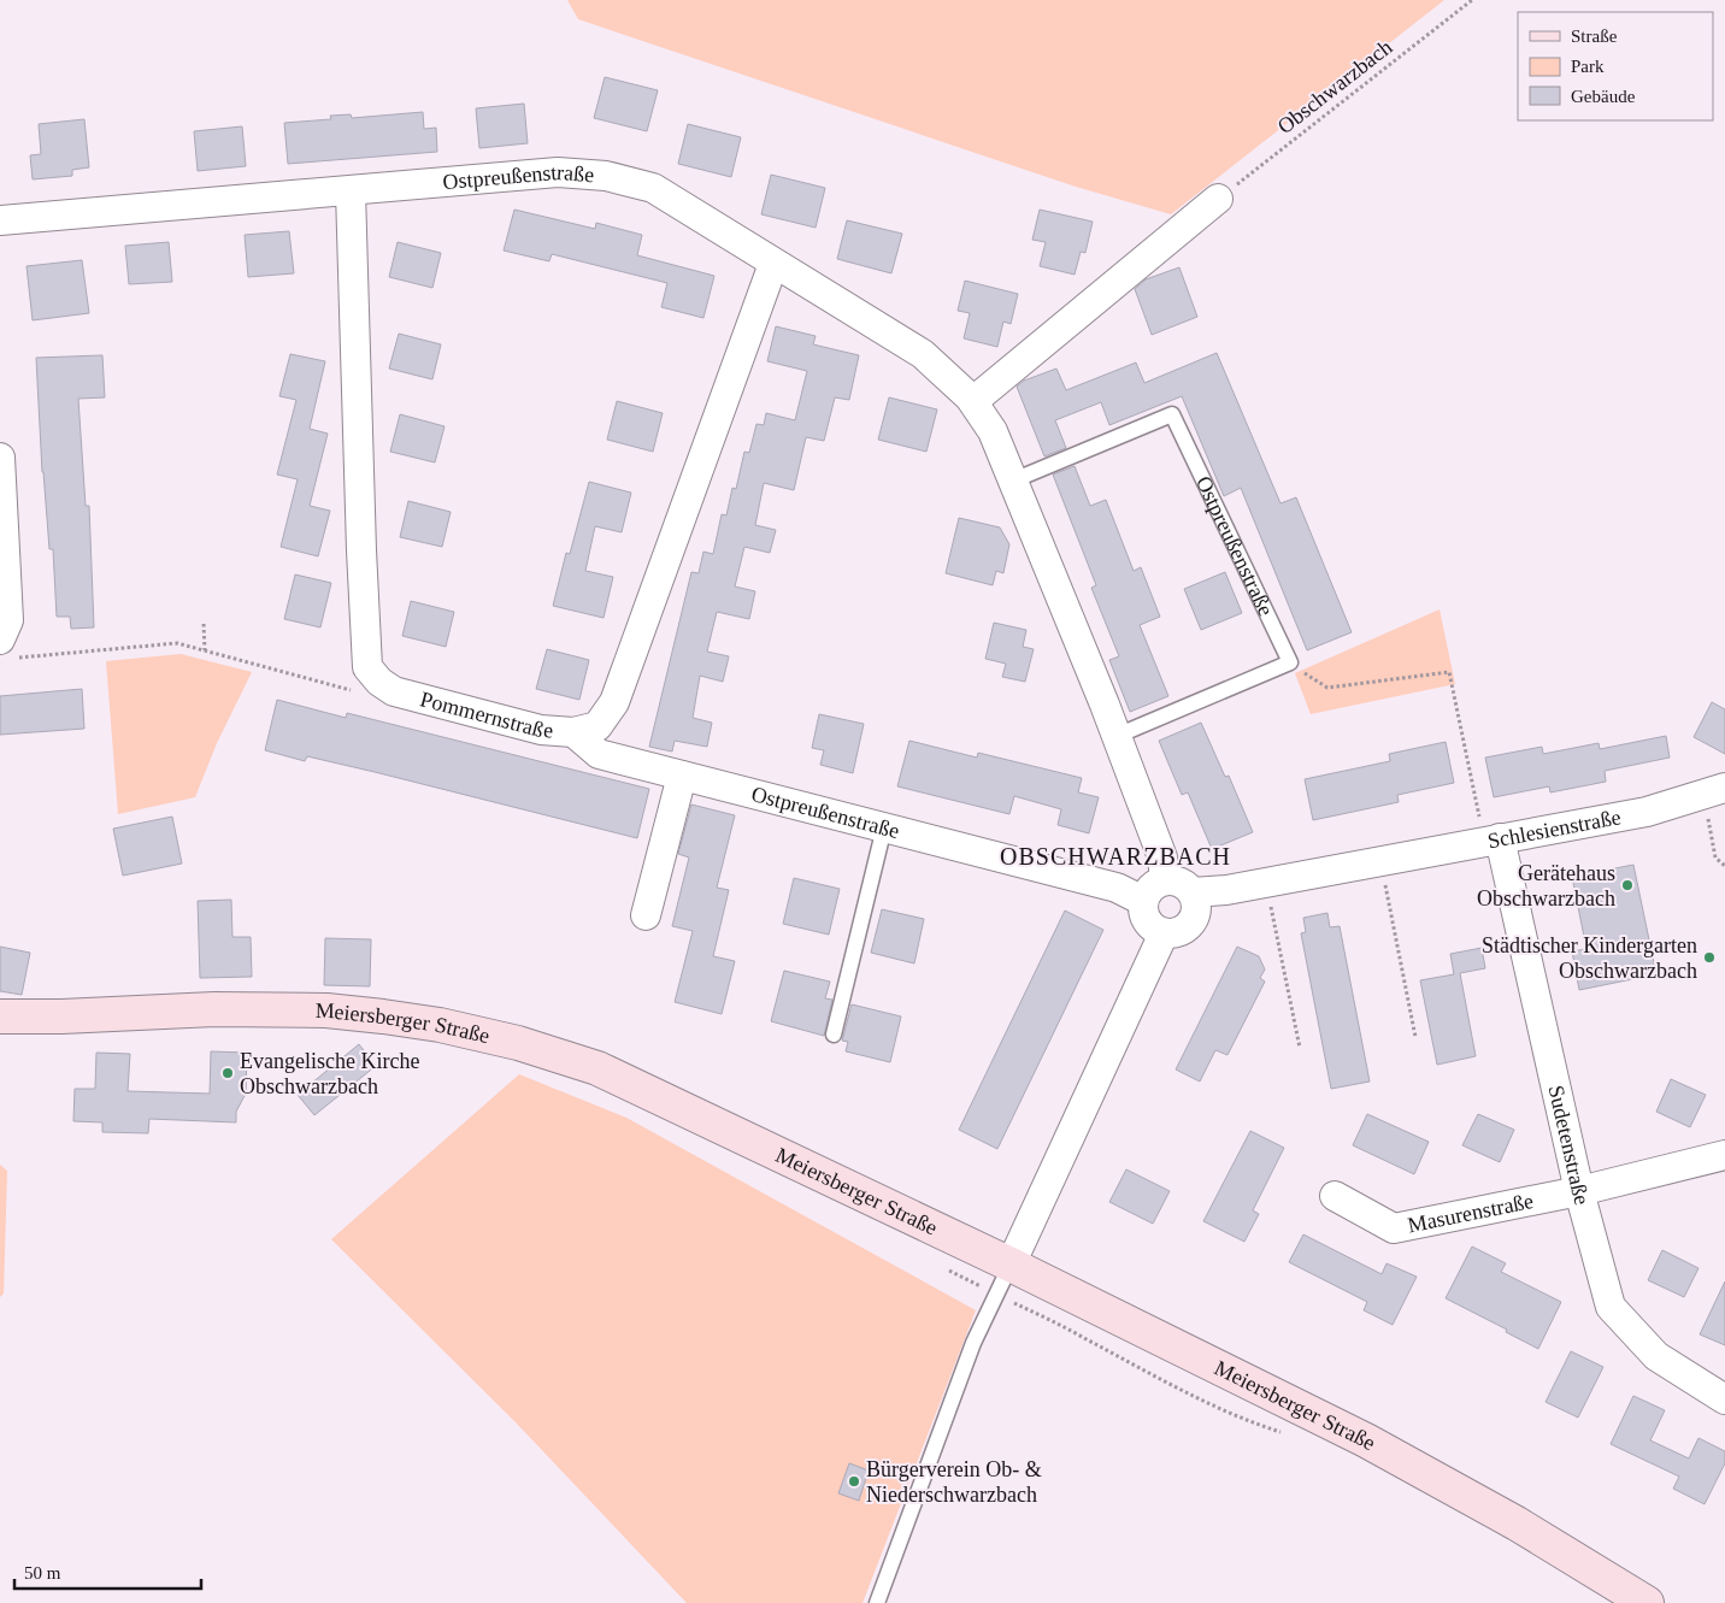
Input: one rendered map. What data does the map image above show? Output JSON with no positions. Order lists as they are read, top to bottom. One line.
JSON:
{"streets":{"main road":["Meiersberger Straße"],"street":["Ostpreußenstraße","Pommernstraße","Schlesienstraße","Sudetenstraße","Masurenstraße"],"path":["Obschwarzbach"]},"crossings":[["Ostpreußenstraße","Pommernstraße"],["Ostpreußenstraße","Schlesienstraße"],["Schlesienstraße","Sudetenstraße"],["Sudetenstraße","Masurenstraße"]],"districts":["OBSCHWARZBACH"],"places":["Gerätehaus Obschwarzbach","Städtischer Kindergarten Obschwarzbach","Evangelische Kirche Obschwarzbach","Bürgerverein Ob- & Niederschwarzbach"],"legend":["Straße","Park","Gebäude"],"scale_bar":"50 m"}
